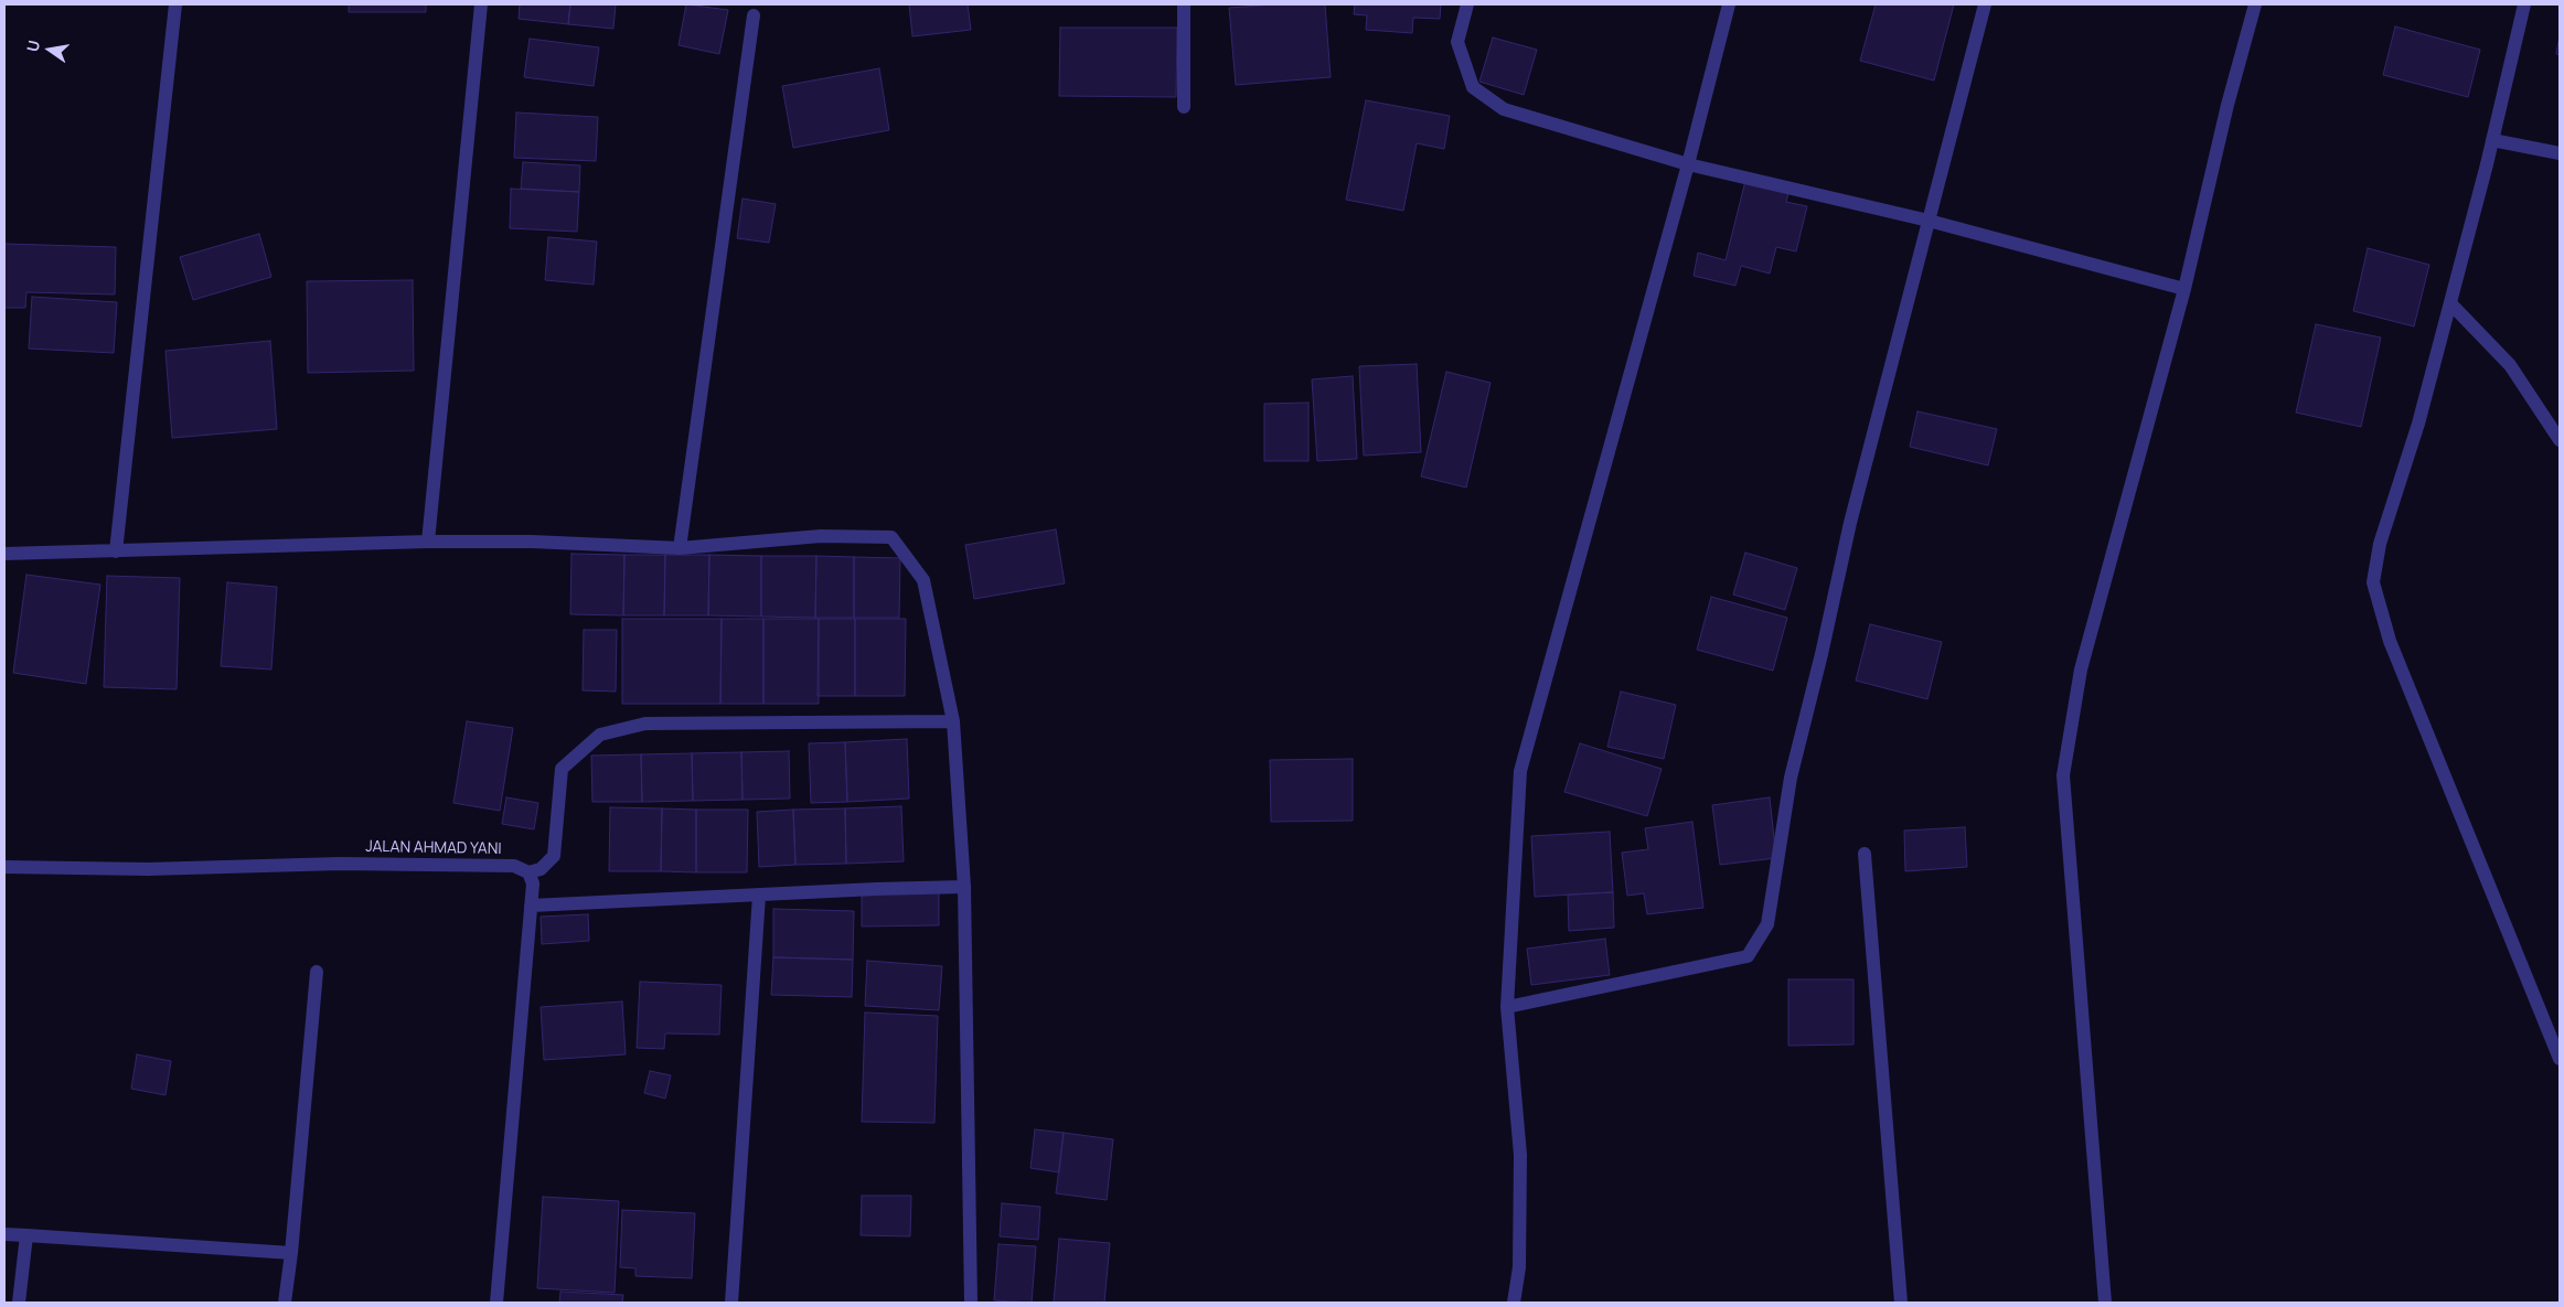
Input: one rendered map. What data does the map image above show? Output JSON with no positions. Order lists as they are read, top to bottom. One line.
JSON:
{"streets":{"street":["JALAN AHMAD YANI"]},"north":"left"}
